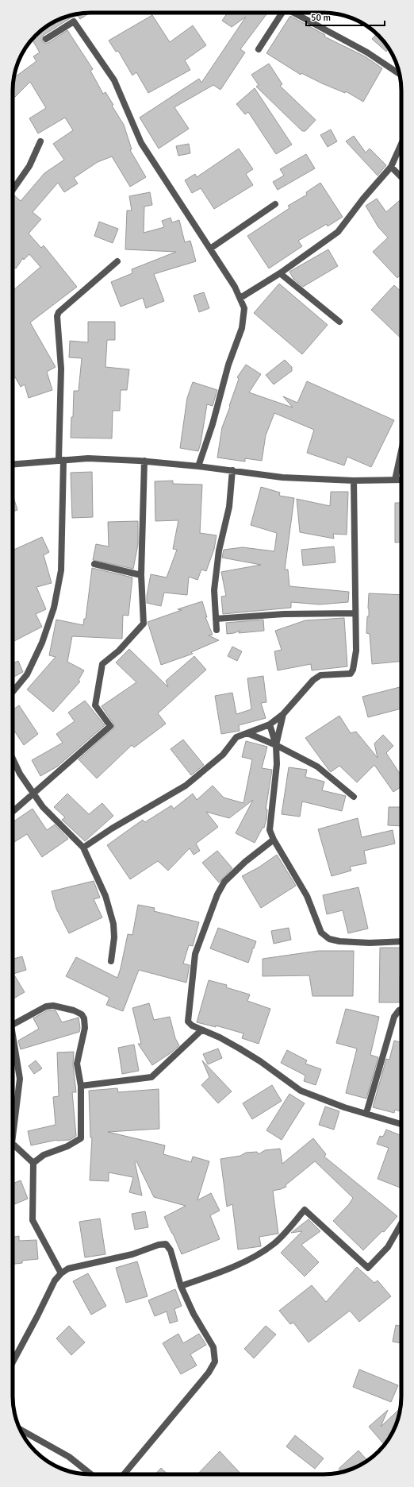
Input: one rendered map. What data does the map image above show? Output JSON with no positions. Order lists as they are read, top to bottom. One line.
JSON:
{"scale_bar":"50 m"}
